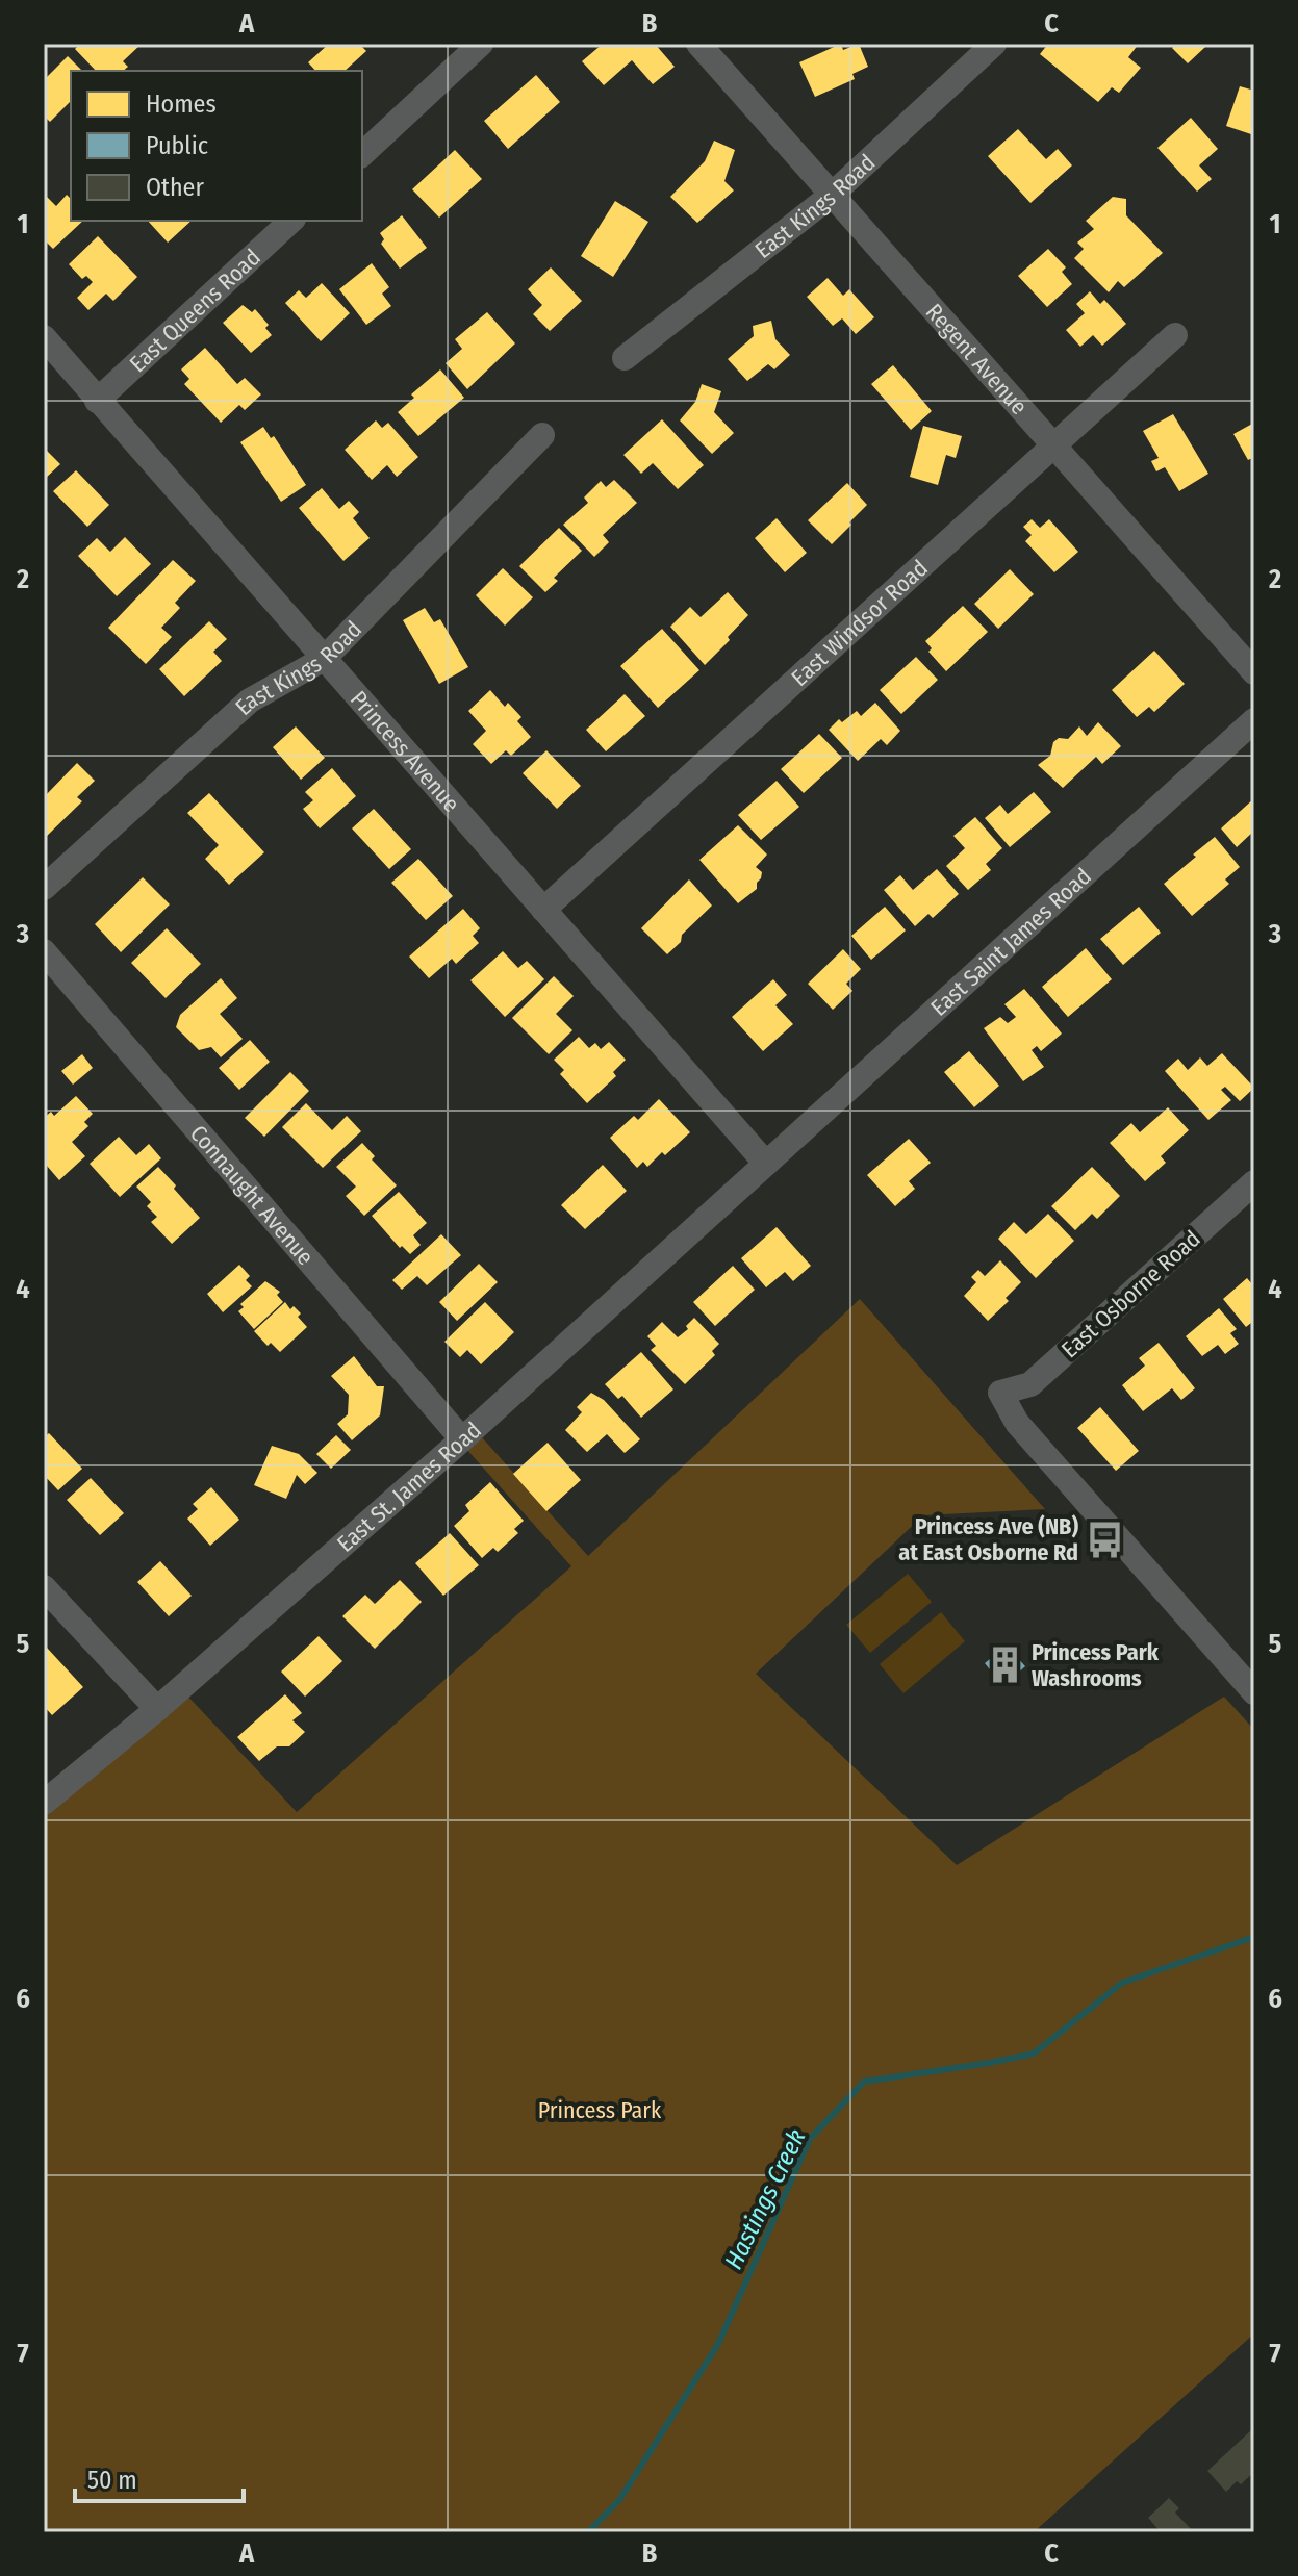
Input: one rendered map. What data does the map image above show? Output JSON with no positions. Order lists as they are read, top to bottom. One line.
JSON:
{"streets":{"street":["East Kings Road","East Queens Road","Regent Avenue","East Windsor Road","Princess Avenue","East Saint James Road","Connaught Avenue","East Osborne Road","East St. James Road"]},"crossings":[["East Kings Road","Regent Avenue"],["East Kings Road","Princess Avenue"],["East Queens Road","Princess Avenue"],["Regent Avenue","East Windsor Road"],["East Windsor Road","Princess Avenue"],["Princess Avenue","East Saint James Road"],["Princess Avenue","East St. James Road"],["East Saint James Road","East St. James Road"],["Connaught Avenue","East St. James Road"]],"water":["Hastings Creek"],"parks":["Princess Park"],"places":{"bus stop":["Princess Ave (NB) at East Osborne Rd"],"building":["Princess Park Washrooms"]},"legend":["Homes","Public","Other"],"scale_bar":"50 m","grid":{"columns":["A","B","C"],"rows":["1","2","3","4","5","6","7"]}}
